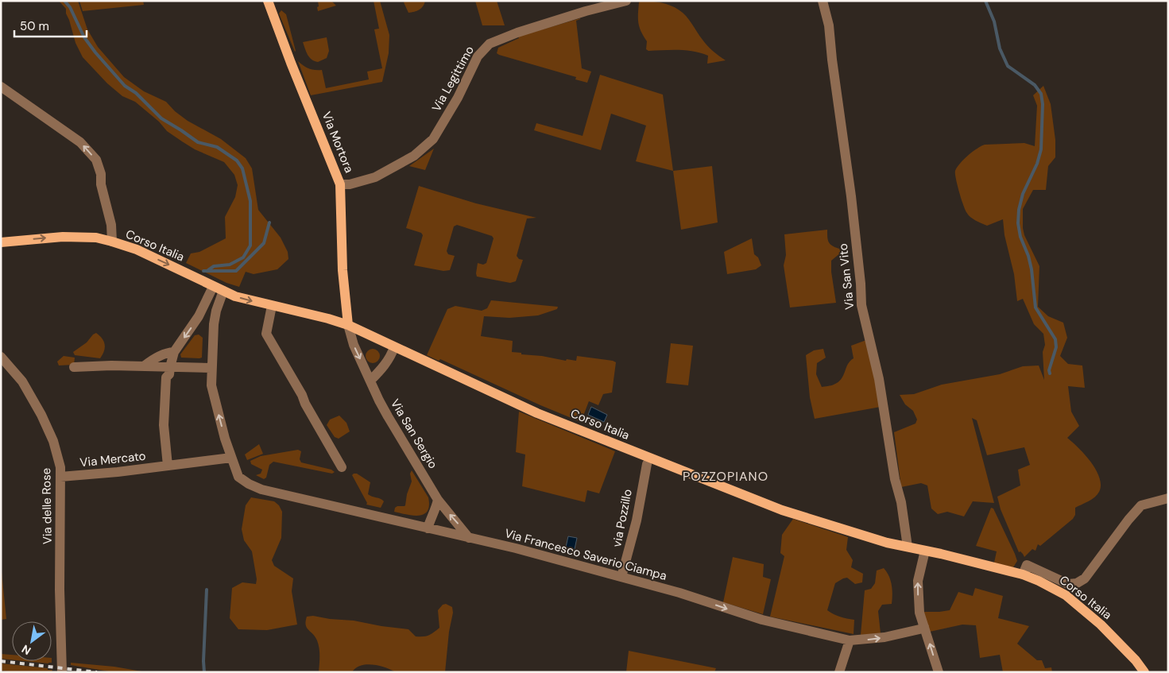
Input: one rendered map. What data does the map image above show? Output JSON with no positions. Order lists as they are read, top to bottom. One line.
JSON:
{"streets":{"main road":["Via Mortora","Corso Italia"],"street":["Via Legittimo","Via San Vito","Via San Sergio","Via Mercato","Via delle Rose","via Pozzillo","Via Francesco Saverio Ciampa"]},"crossings":[["Via Legittimo","Via Mortora"],["Via Mortora","Corso Italia"],["Via Mortora","Via San Sergio"],["Corso Italia","Via San Vito"],["Corso Italia","Via San Sergio"],["Via San Sergio","Via Francesco Saverio Ciampa"],["Via Mercato","Via delle Rose"],["Via Mercato","Via Francesco Saverio Ciampa"],["via Pozzillo","Via Francesco Saverio Ciampa"]],"one_way":["Via Francesco Saverio Ciampa"],"districts":["POZZOPIANO"],"scale_bar":"50 m","north":"bottom left"}
